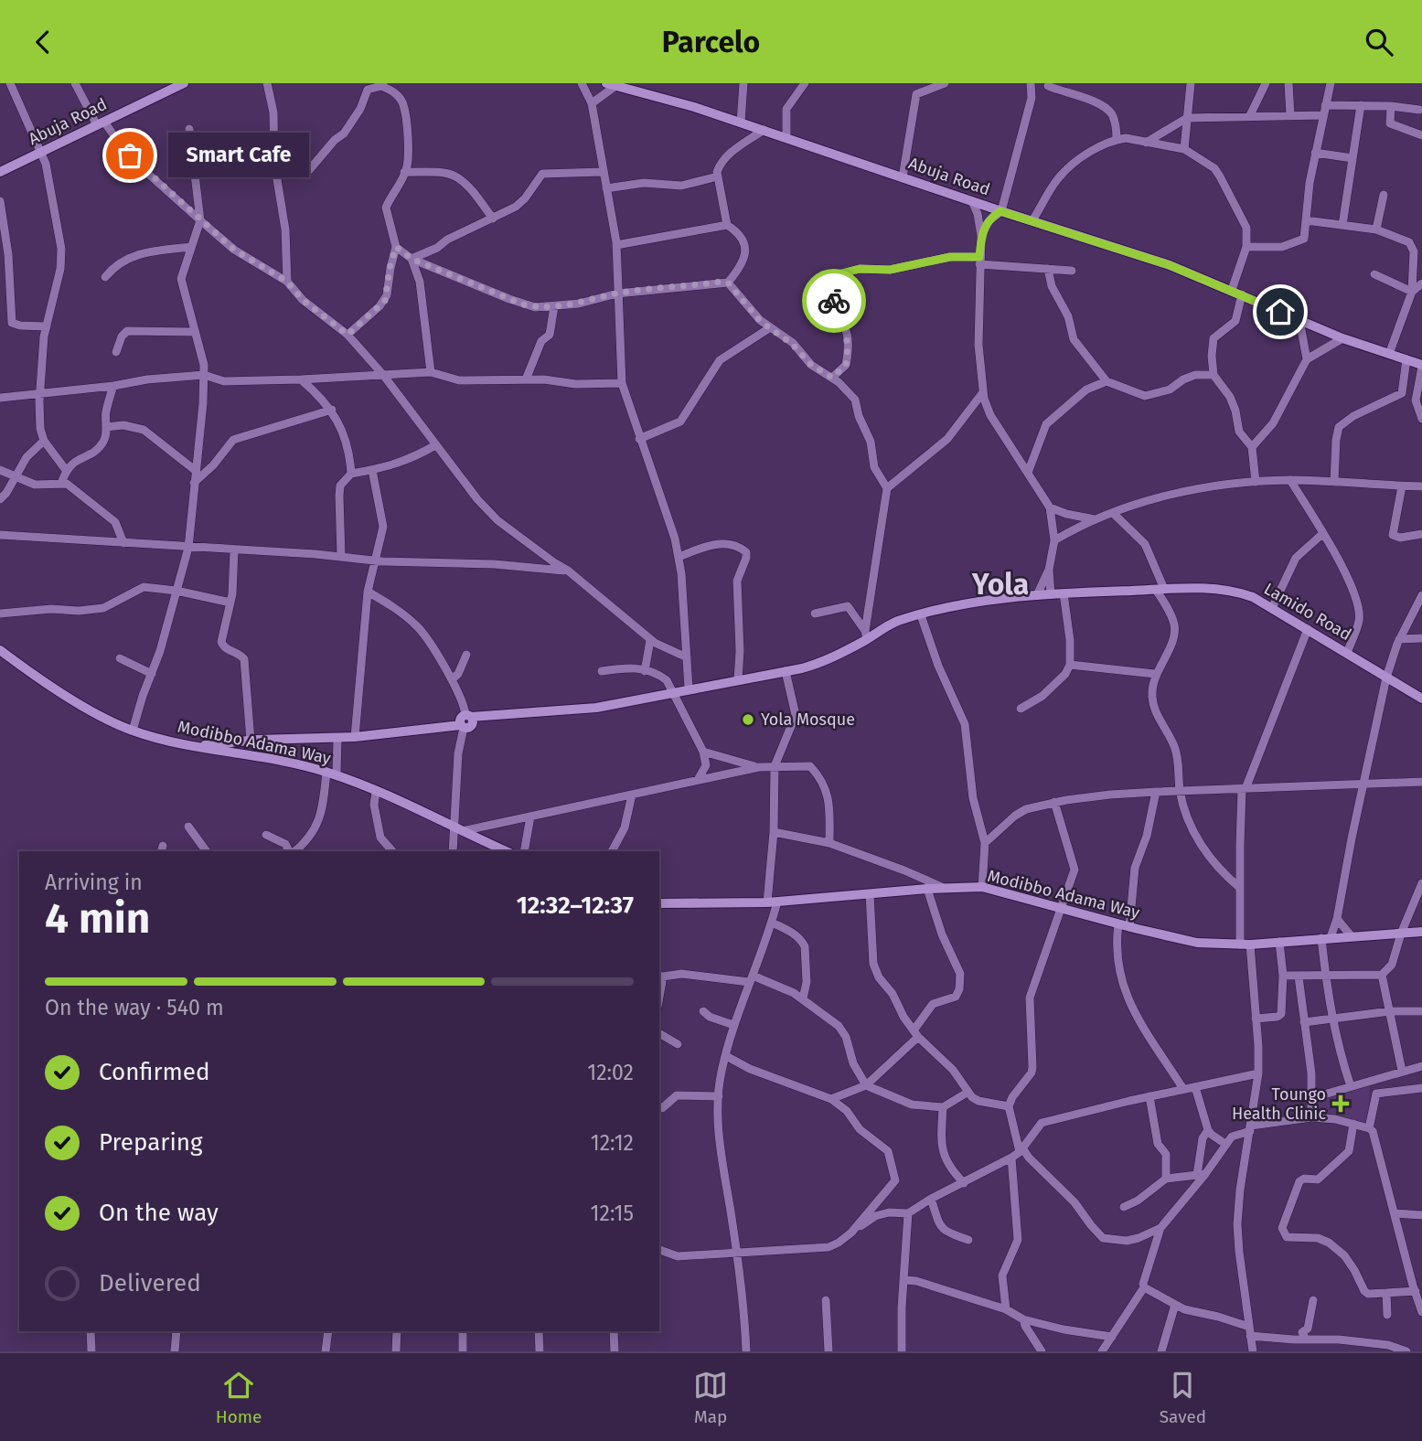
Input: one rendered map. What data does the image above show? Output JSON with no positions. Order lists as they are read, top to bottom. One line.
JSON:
{"streets":{"main road":["Abuja Road","Lamido Road","Modibbo Adama Way"]},"districts":["Yola"],"places":{"other":["Smart Cafe","Yola Mosque"],"health":["Toungo Health Clinic"]},"page":{"header":"Parcelo","bubble":"Smart Cafe","heading":["4 min","Arriving in","12:32–12:37"],"bar":"On the way · 540 m","list":[["Confirmed","12:02"],["Preparing","12:12"],["On the way","12:15"],"Delivered"],"tabs":["Home","Map","Saved"]}}
